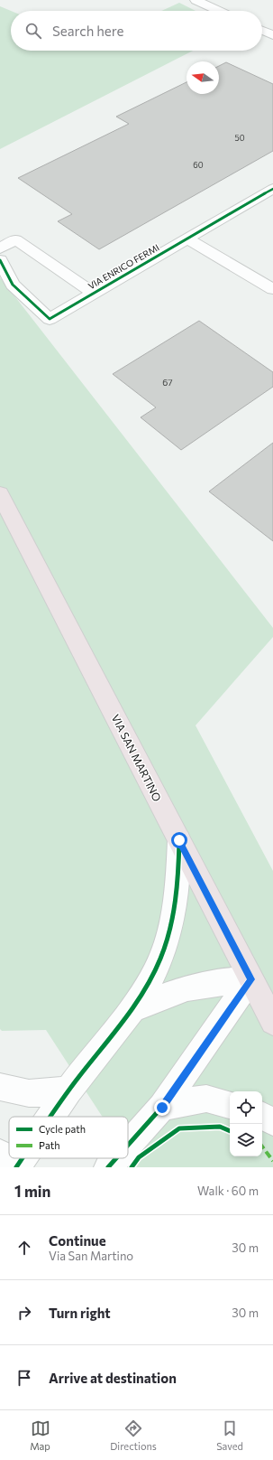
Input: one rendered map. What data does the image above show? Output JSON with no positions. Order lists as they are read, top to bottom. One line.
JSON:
{"streets":{"main road":["VIA SAN MARTINO"],"street":["VIA ENRICO FERMI"]},"house_numbers":["50","60","67"],"legend":["Cycle path","Path"],"north":"left","page":{"search":"Search here","heading":["1 min","Walk · 60 m"],"list":[["Continue","Via San Martino","30 m"],["Turn right","30 m"],"Arrive at destination"],"nav":["Map","Directions","Saved"]}}
